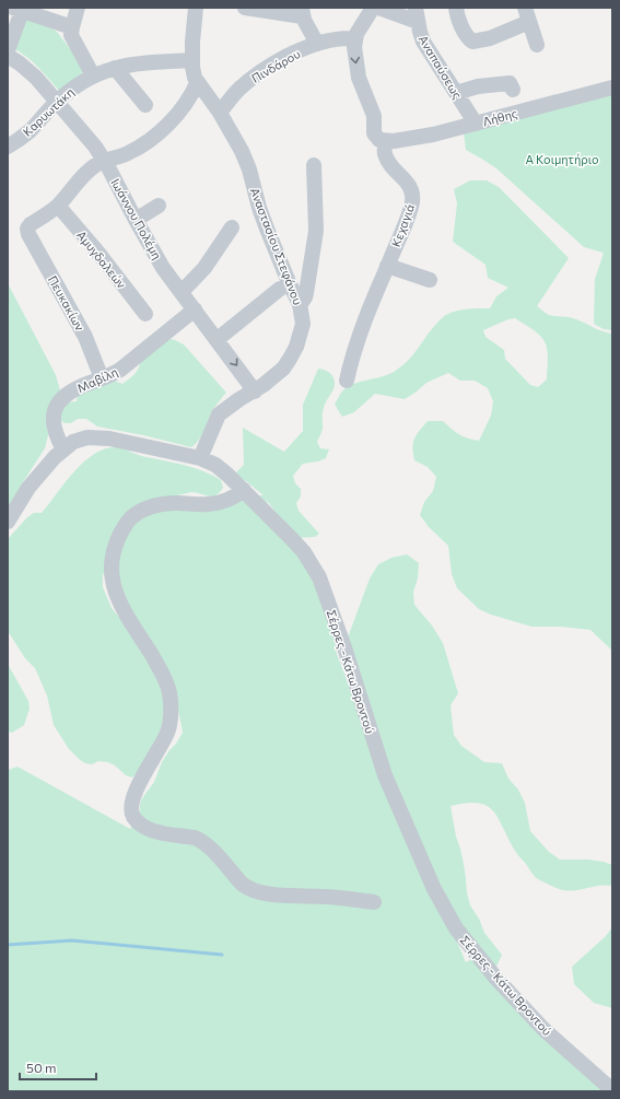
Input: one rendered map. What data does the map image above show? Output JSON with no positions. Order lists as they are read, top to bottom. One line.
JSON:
{"streets":{"street":["Πινδάρου","Αναπαύσεως","Καρυωτάκη","Λήθης","Ιωάννου Πολέμη","Κεχαγιά","Αναστασίου Στεφάνου","Αμυγδαλεών","Πευκακίων","Μαβίλη","Σέρρες - Κάτω Βροντού"]},"crossings":[["Πινδάρου","Αναστασίου Στεφάνου"],["Αναπαύσεως","Λήθης"],["Καρυωτάκη","Ιωάννου Πολέμη"],["Καρυωτάκη","Αναστασίου Στεφάνου"],["Λήθης","Κεχαγιά"],["Ιωάννου Πολέμη","Αναστασίου Στεφάνου"],["Ιωάννου Πολέμη","Μαβίλη"],["Αναστασίου Στεφάνου","Σέρρες - Κάτω Βροντού"],["Αμυγδαλεών","Πευκακίων"],["Πευκακίων","Μαβίλη"],["Μαβίλη","Σέρρες - Κάτω Βροντού"]],"parks":["Ά Κοιμητήριο"],"scale_bar":"50 m"}
